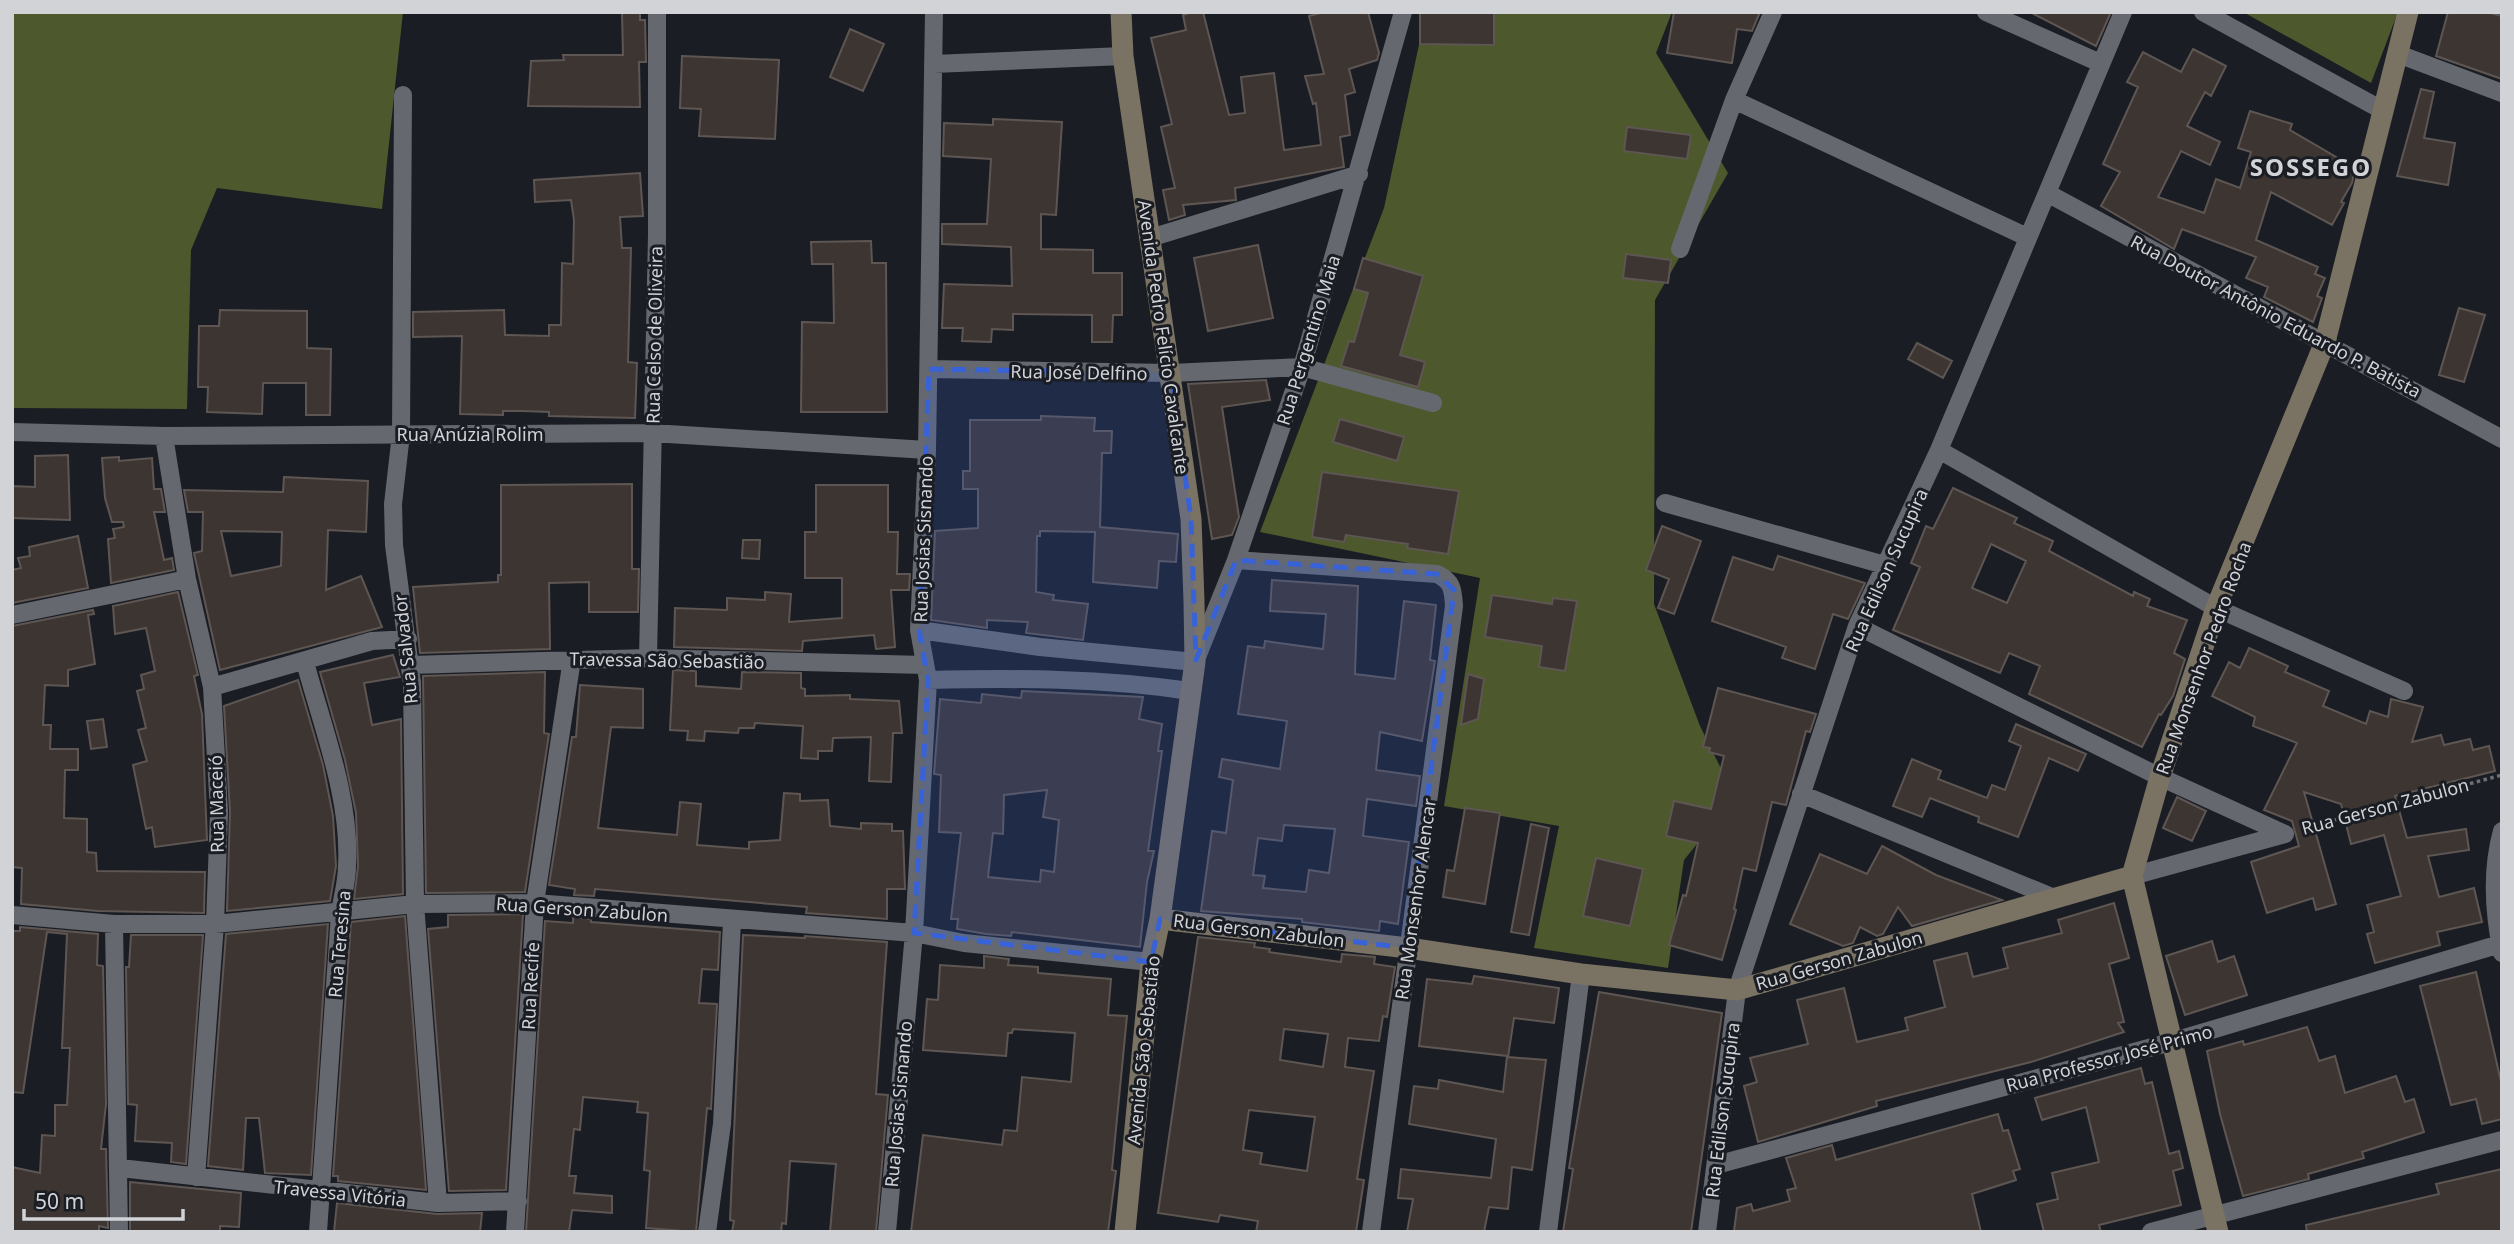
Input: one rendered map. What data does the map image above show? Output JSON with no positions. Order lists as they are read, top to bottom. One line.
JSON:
{"streets":{"street":["Rua Doutor Antônio Eduardo P. Batista","Rua Celso de Oliveira","Avenida Pedro Felício Cavalcante","Rua Pergentino Maia","Rua José Delfino","Rua Anúzia Rolim","Rua Josias Sisnando","Rua Edilson Sucupira","Rua Salvador","Rua Monsenhor Pedro Rocha","Travessa São Sebastião","Rua Maceió","Rua Gerson Zabulon","Rua Monsenhor Alencar","Rua Teresina","Rua Recife","Avenida São Sebastião","Rua Professor José Primo","Travessa Vitória"]},"crossings":[["Rua Doutor Antônio Eduardo P. Batista","Rua Edilson Sucupira"],["Rua Doutor Antônio Eduardo P. Batista","Rua Monsenhor Pedro Rocha"],["Rua Celso de Oliveira","Rua Anúzia Rolim"],["Rua Celso de Oliveira","Travessa São Sebastião"],["Avenida Pedro Felício Cavalcante","Rua Pergentino Maia"],["Avenida Pedro Felício Cavalcante","Rua José Delfino"],["Avenida Pedro Felício Cavalcante","Avenida São Sebastião"],["Rua Pergentino Maia","Rua José Delfino"],["Rua Pergentino Maia","Rua Monsenhor Alencar"],["Rua Pergentino Maia","Avenida São Sebastião"],["Rua José Delfino","Rua Josias Sisnando"],["Rua Anúzia Rolim","Rua Josias Sisnando"],["Rua Anúzia Rolim","Rua Salvador"],["Rua Anúzia Rolim","Rua Maceió"],["Rua Josias Sisnando","Travessa São Sebastião"],["Rua Josias Sisnando","Rua Gerson Zabulon"],["Rua Edilson Sucupira","Rua Gerson Zabulon"],["Rua Edilson Sucupira","Rua Professor José Primo"],["Rua Salvador","Travessa São Sebastião"],["Rua Salvador","Rua Gerson Zabulon"],["Rua Salvador","Travessa Vitória"],["Rua Monsenhor Pedro Rocha","Rua Gerson Zabulon"],["Rua Monsenhor Pedro Rocha","Rua Professor José Primo"],["Travessa São Sebastião","Rua Recife"],["Travessa São Sebastião","Avenida São Sebastião"],["Rua Maceió","Rua Gerson Zabulon"],["Rua Maceió","Travessa Vitória"],["Rua Gerson Zabulon","Rua Monsenhor Alencar"],["Rua Gerson Zabulon","Rua Teresina"],["Rua Gerson Zabulon","Rua Recife"],["Rua Gerson Zabulon","Avenida São Sebastião"],["Rua Teresina","Travessa Vitória"],["Rua Recife","Travessa Vitória"]],"districts":["SOSSEGO"],"scale_bar":"50 m"}
